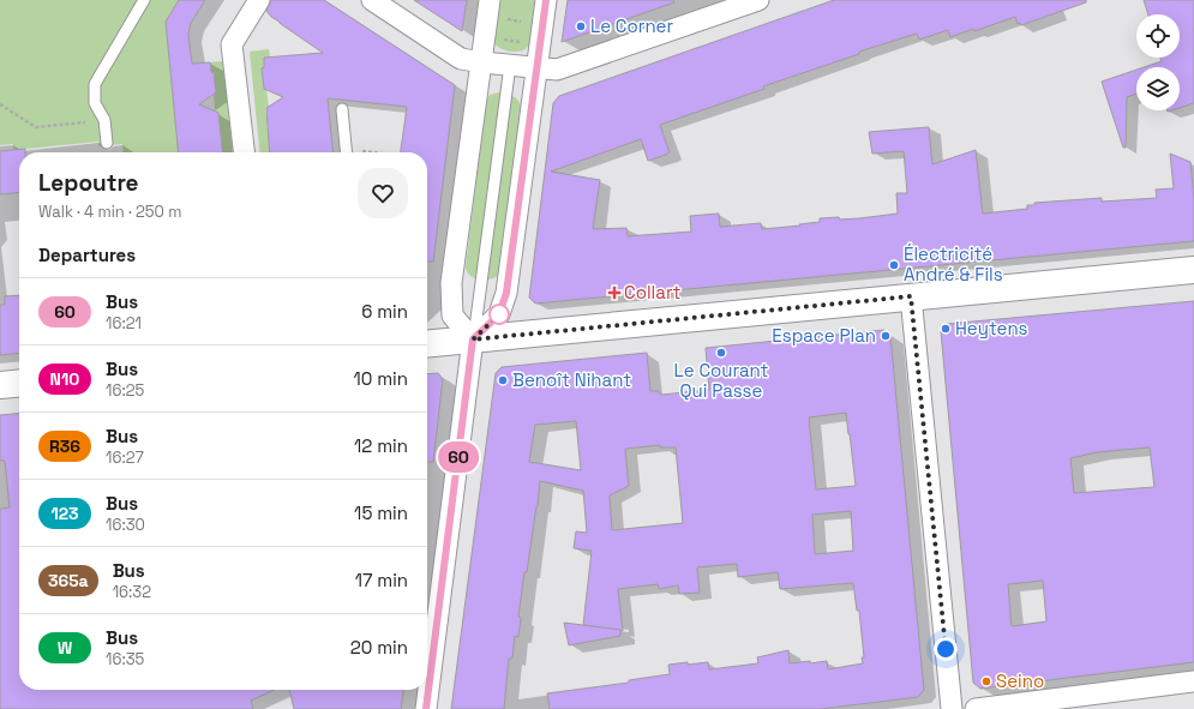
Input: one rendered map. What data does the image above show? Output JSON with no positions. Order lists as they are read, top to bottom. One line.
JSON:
{"places":{"other":["Le Corner","Électricité André & Fils","Heytens","Espace Plan","Le Courant Qui Passe","Benoît Nihant","Seino"],"health":["Collart"]},"lines":["bus line 60"],"page":{"on_map":"60","heading":[["Lepoutre","Walk · 4 min · 250 m"],"Departures"],"list":[{"mark":"60","name":"Bus","note":"16:21","value":"6 min"},{"mark":"N10","name":"Bus","note":"16:25","value":"10 min"},{"mark":"R36","name":"Bus","note":"16:27","value":"12 min"},{"mark":"123","name":"Bus","note":"16:30","value":"15 min"},{"mark":"365a","name":"Bus","note":"16:32","value":"17 min"},{"mark":"W","name":"Bus","note":"16:35","value":"20 min"}]}}
